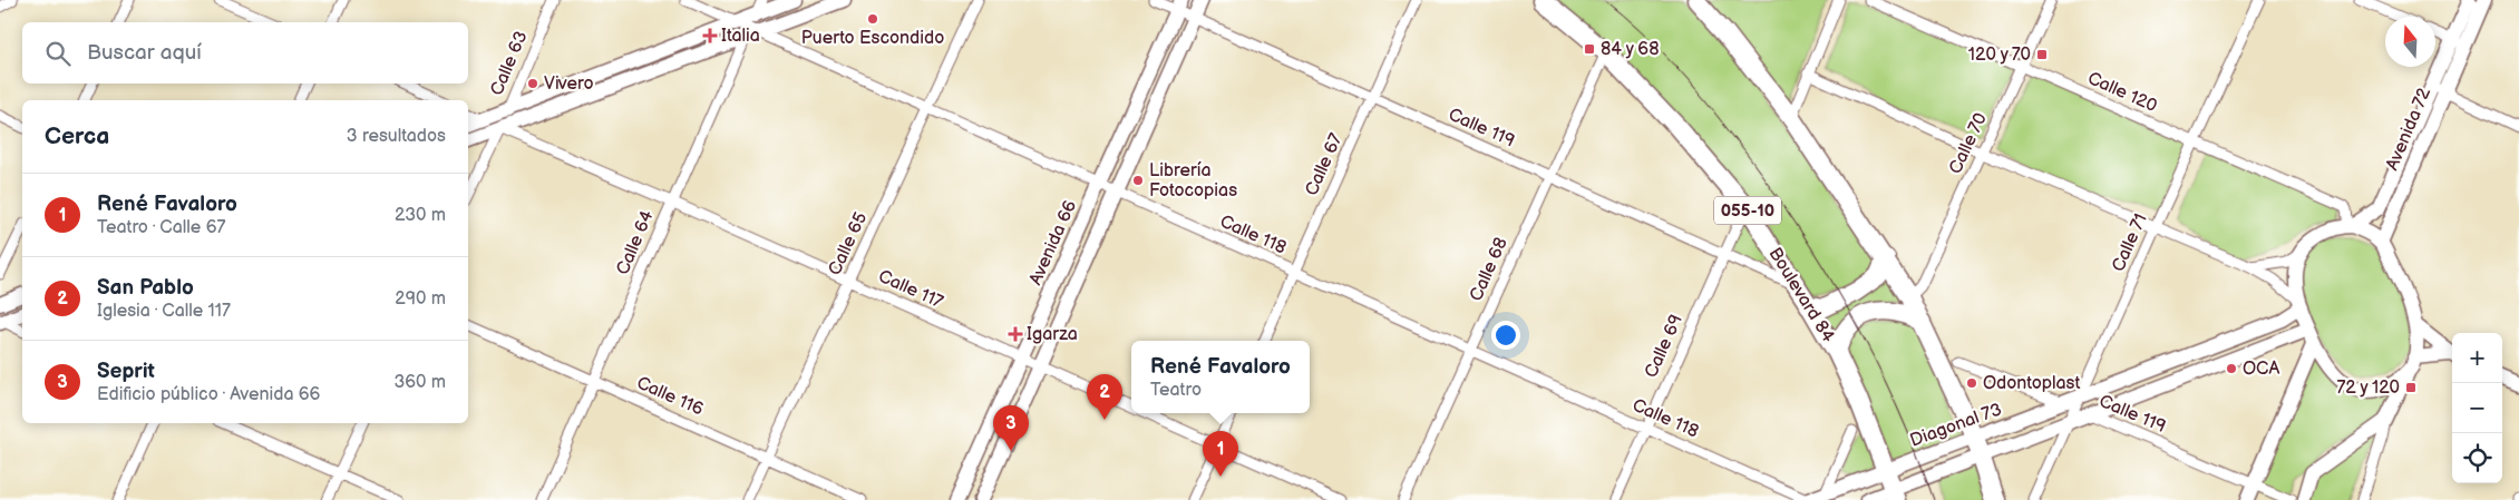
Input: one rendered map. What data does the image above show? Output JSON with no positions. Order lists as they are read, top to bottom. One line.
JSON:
{"streets":{"highway":["055-10","Boulevard 84"],"main road":["Avenida 72","Avenida 66","Diagonal 73"],"street":["Calle 63","Calle 120","Calle 119","Calle 70","Calle 67","Calle 118","Calle 64","Calle 71","Calle 65","Calle 68","Calle 117","Calle 69","Calle 116"]},"crossings":[["Calle 63","Calle 117"],["Calle 120","Avenida 72"],["Calle 120","Calle 70"],["Calle 120","Calle 71"],["Calle 120","Diagonal 73"],["Calle 119","Calle 67"],["Calle 119","Avenida 66"],["Calle 119","Calle 71"],["Calle 119","Calle 68"],["Calle 119","Boulevard 84"],["Calle 119","Calle 69"],["Calle 119","Diagonal 73"],["Avenida 72","Diagonal 73"],["Calle 67","Calle 118"],["Calle 118","Calle 64"],["Calle 118","Avenida 66"],["Calle 118","Calle 65"],["Calle 118","Calle 68"],["Calle 118","Calle 69"],["Calle 118","Diagonal 73"],["Calle 64","Calle 117"],["Calle 64","Calle 116"],["Avenida 66","Calle 117"],["Calle 71","Diagonal 73"],["Calle 65","Calle 117"],["Calle 65","Calle 116"],["Calle 68","Boulevard 84"],["Boulevard 84","Calle 69"],["Boulevard 84","Diagonal 73"]],"places":{"other":["Puerto Escondido","Vivero","Librería Fotocopias","OCA","Odontoplast"],"health":["Italia","Igarza"],"transit":["84 y 68","120 y 70","72 y 120"]},"north":"top","page":{"search":"Buscar aquí","heading":["Cerca","3 resultados"],"list":[{"mark":"1","name":"René Favaloro","note":"Teatro · Calle 67","value":"230 m"},{"mark":"2","name":"San Pablo","note":"Iglesia · Calle 117","value":"290 m"},{"mark":"3","name":"Seprit","note":"Edificio público · Avenida 66","value":"360 m"}],"map_buttons":["+","−"],"popup":["René Favaloro","Teatro"],"pins":["2","3","1"]}}
